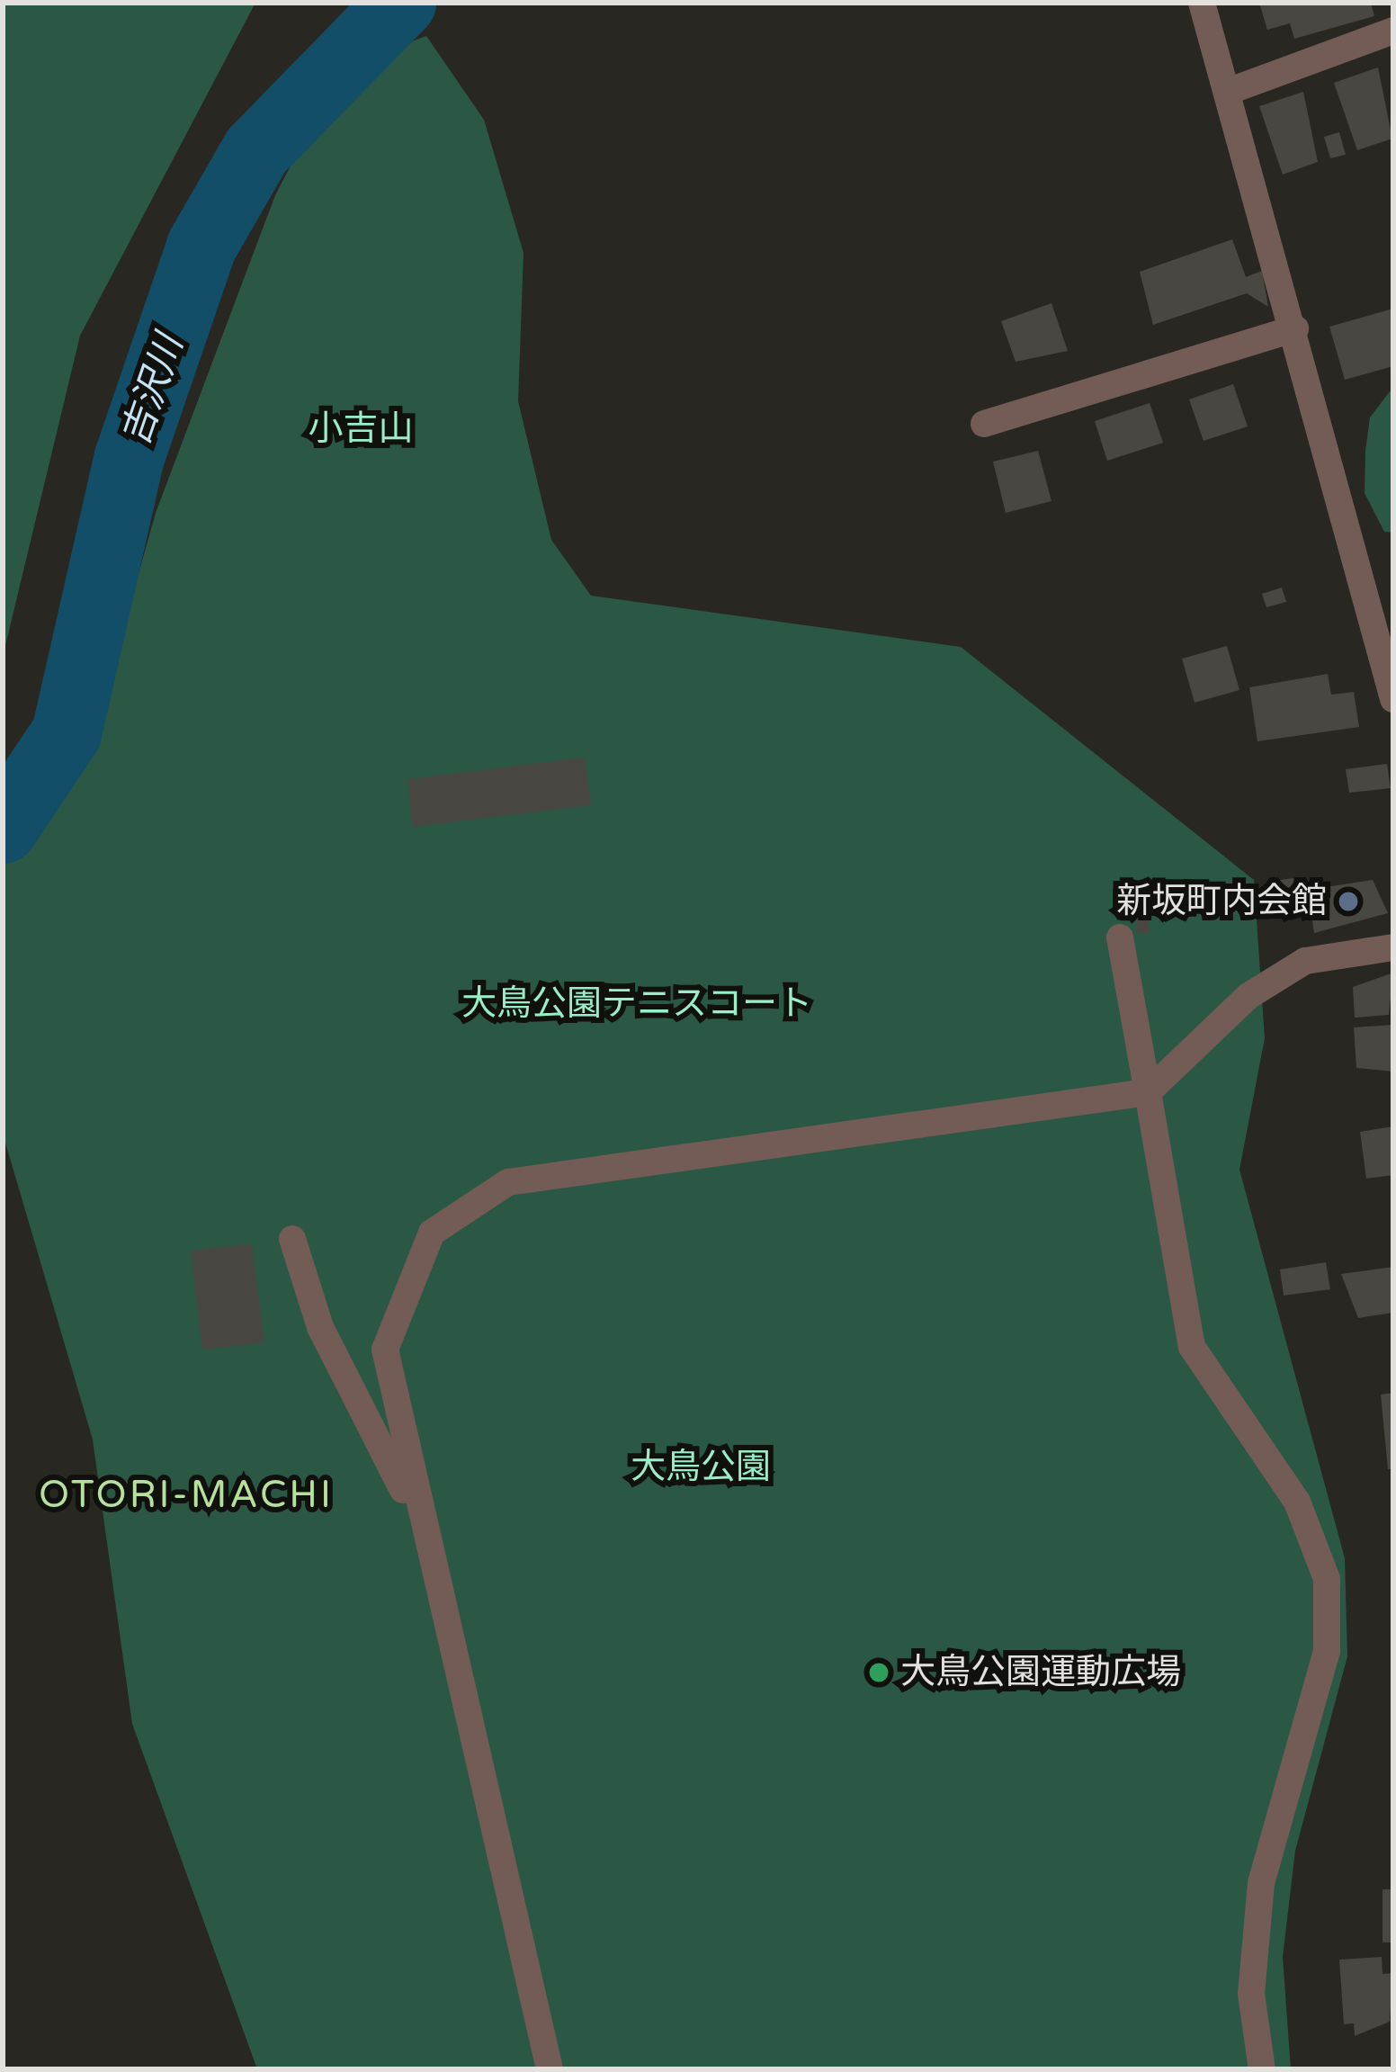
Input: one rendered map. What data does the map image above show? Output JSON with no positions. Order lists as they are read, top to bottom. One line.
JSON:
{"districts":["OTORI-MACHI"],"water":["吉沢川"],"parks":["小吉山","大鳥公園テニスコート","大鳥公園"],"places":["新坂町内会館","大鳥公園運動広場"]}
